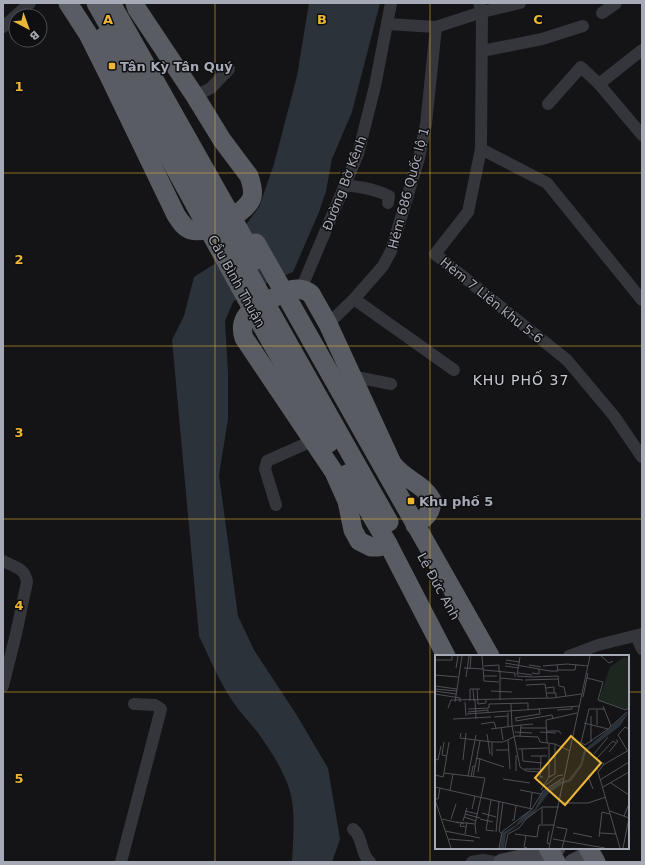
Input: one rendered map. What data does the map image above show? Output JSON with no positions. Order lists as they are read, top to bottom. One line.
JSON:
{"streets":{"highway":["Cầu Bình Thuận","Lê Đức Anh"],"street":["Đường Bờ Kênh","Hẻm 686 Quốc lộ 1","Hẻm 7 Liên khu 5-6"]},"crossings":[["Cầu Bình Thuận","Lê Đức Anh"]],"districts":["KHU PHỐ 37"],"places":{"transit":["Tân Kỳ Tân Quý","Khu phố 5"]},"north":"bottom right","grid":{"columns":["A","B","C"],"rows":["1","2","3","4","5"]}}
